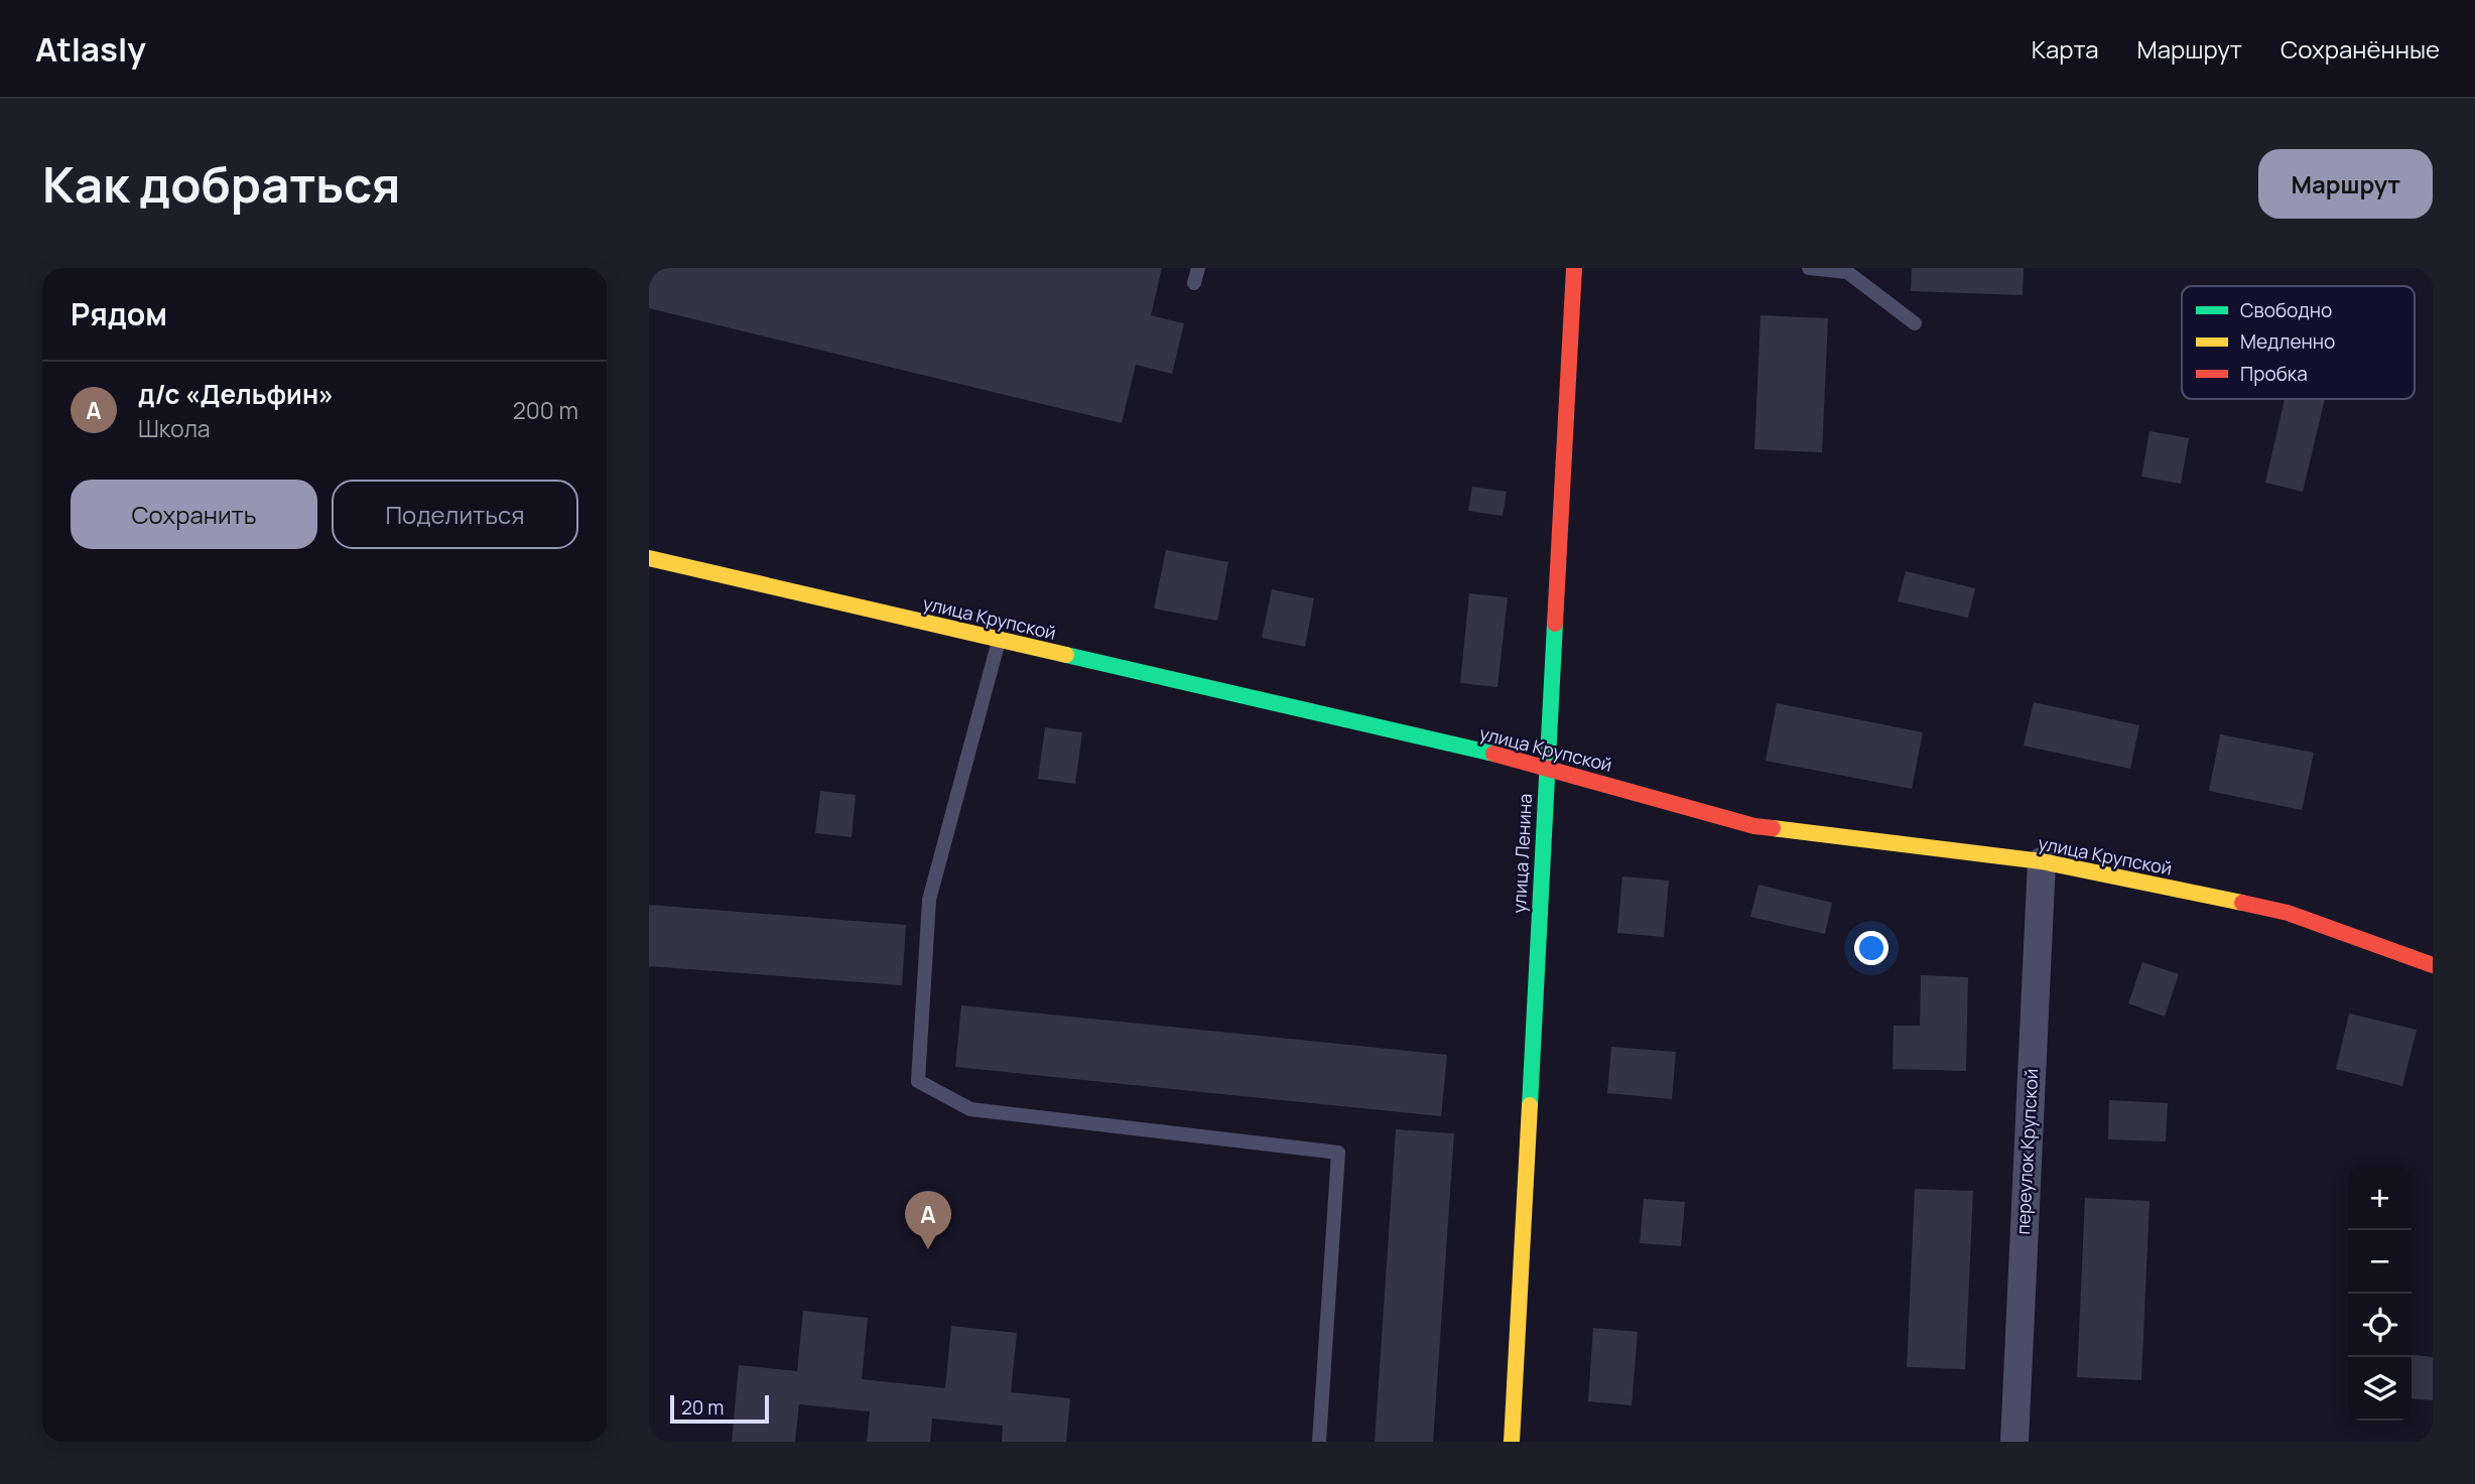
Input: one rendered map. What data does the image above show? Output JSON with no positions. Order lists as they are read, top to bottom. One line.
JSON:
{"streets":{"street":["улица Крупской","улица Ленина","переулок Крупской"]},"crossings":[["улица Крупской","улица Ленина"],["улица Крупской","переулок Крупской"]],"legend":["Свободно","Медленно","Пробка"],"scale_bar":"20 m","page":{"header":"Atlasly","nav":["Карта","Маршрут","Сохранённые"],"buttons":["Маршрут",["Сохранить","Поделиться"]],"title":"Как добраться","heading":"Рядом","list":[{"mark":"A","name":"д/с «Дельфин»","note":"Школа","value":"200 m"}],"map_buttons":["+","−"],"pins":"A","scale":"20 m"}}
